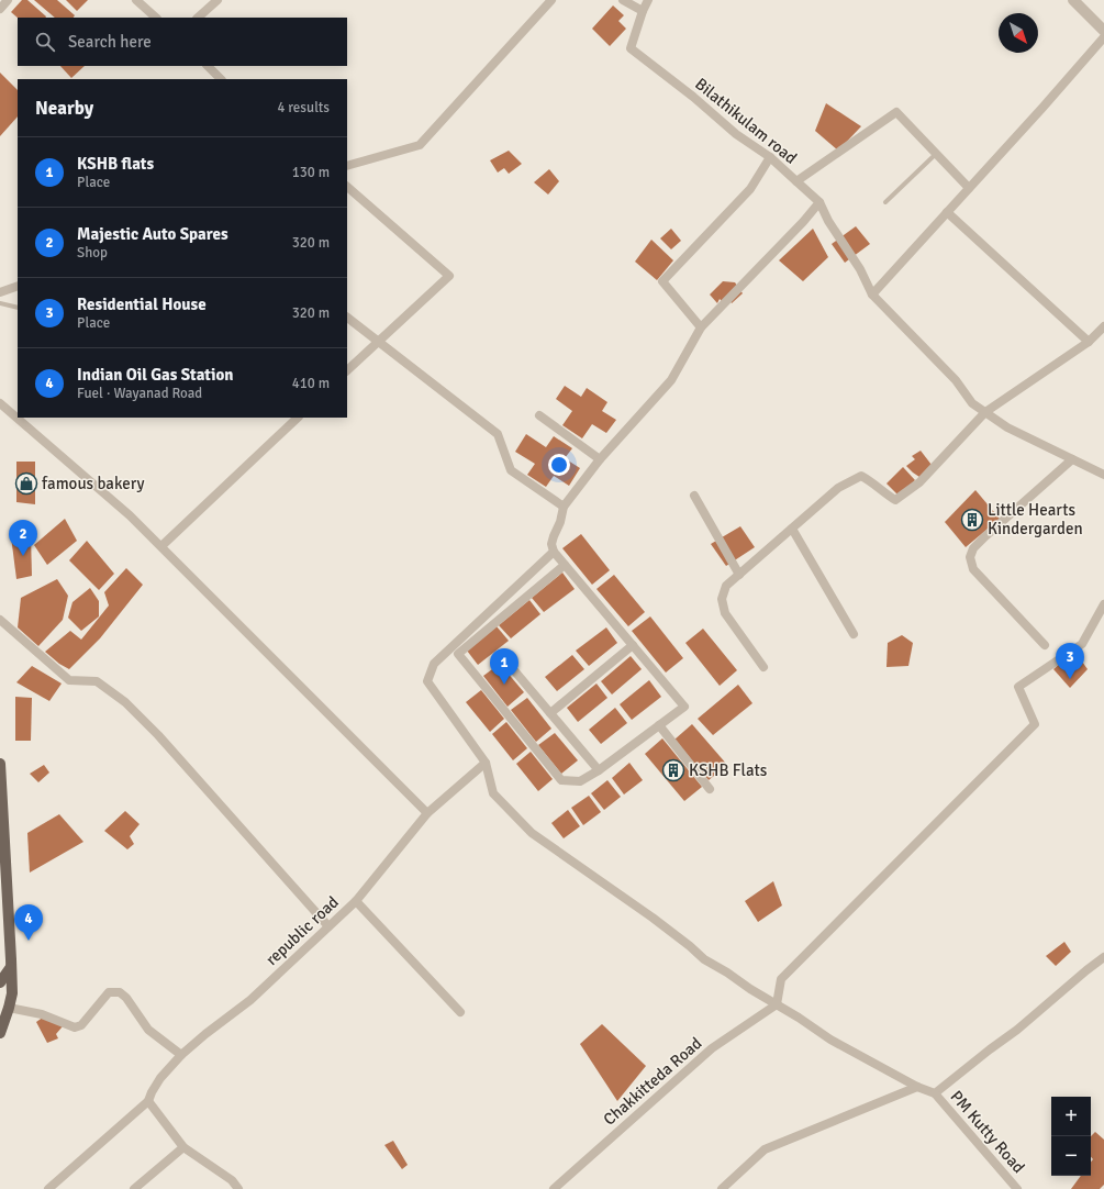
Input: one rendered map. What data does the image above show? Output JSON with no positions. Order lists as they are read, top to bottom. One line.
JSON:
{"streets":{"street":["Bilathikulam road","republic road","Chakkitteda Road","PM Kutty Road"]},"places":{"shop":["famous bakery"],"building":["Little Hearts Kindergarden","KSHB Flats"]},"north":"bottom right","page":{"search":"Search here","heading":["Nearby","4 results"],"list":[{"mark":"1","name":"KSHB flats","note":"Place","value":"130 m"},{"mark":"2","name":"Majestic Auto Spares","note":"Shop","value":"320 m"},{"mark":"3","name":"Residential House","note":"Place","value":"320 m"},{"mark":"4","name":"Indian Oil Gas Station","note":"Fuel · Wayanad Road","value":"410 m"}],"pins":["2","3","1","4"],"map_buttons":["+","−"]}}
